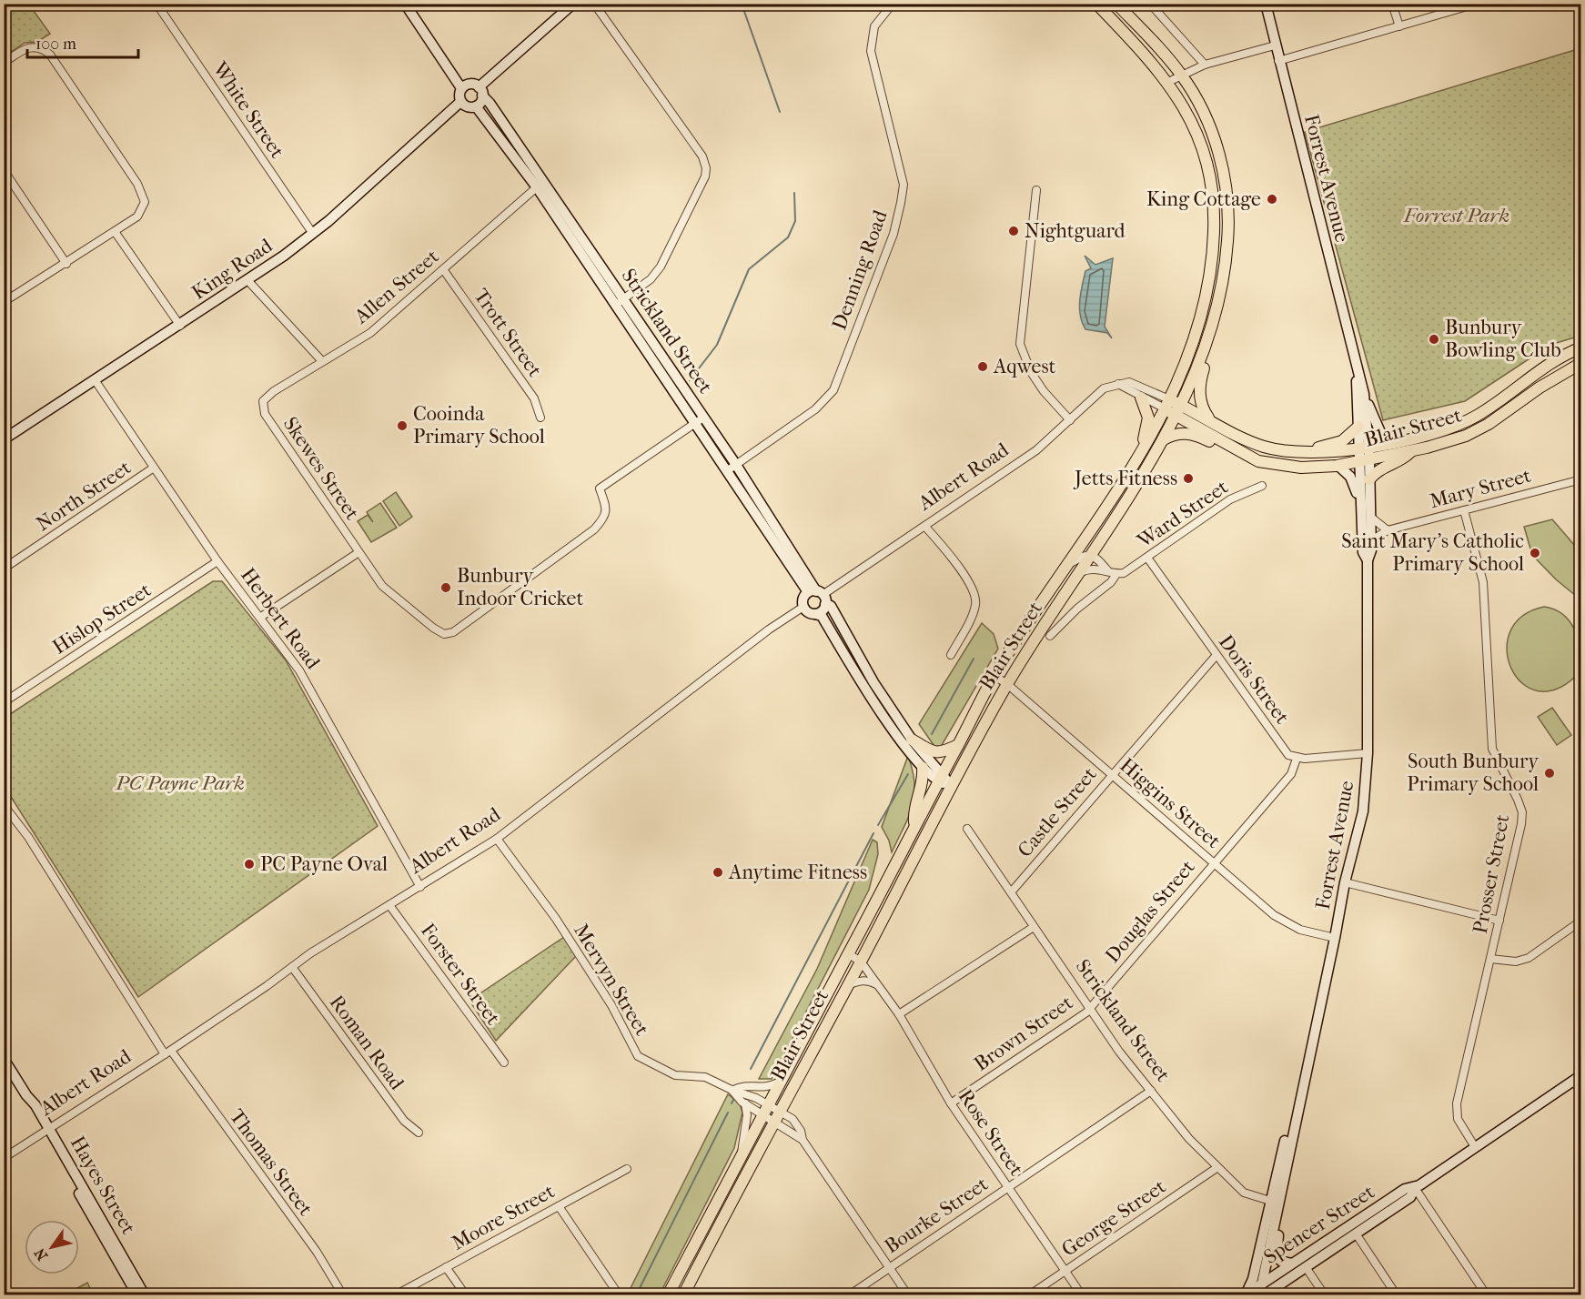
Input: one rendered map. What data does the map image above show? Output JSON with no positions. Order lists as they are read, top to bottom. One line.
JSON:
{"streets":{"main road":["Blair Street"],"street":["White Street","Forrest Avenue","King Road","Denning Road","Allen Street","Strickland Street","Trott Street","Skewes Street","Albert Road","Mary Street","North Street","Ward Street","Hislop Street","Herbert Road","Doris Street","Higgins Street","Castle Street","Prosser Street","Douglas Street","Forster Street","Mervyn Street","Brown Street","Roman Road","Rose Street","Thomas Street","Hayes Street","Bourke Street","Moore Street","George Street","Spencer Street"]},"crossings":[["White Street","King Road"],["Forrest Avenue","Strickland Street"],["Forrest Avenue","Blair Street"],["Forrest Avenue","Mary Street"],["Forrest Avenue","Higgins Street"],["Forrest Avenue","Spencer Street"],["King Road","Strickland Street"],["King Road","Herbert Road"],["Denning Road","Strickland Street"],["Allen Street","Strickland Street"],["Allen Street","Trott Street"],["Allen Street","Skewes Street"],["Strickland Street","Blair Street"],["Strickland Street","Skewes Street"],["Strickland Street","Albert Road"],["Strickland Street","Castle Street"],["Strickland Street","Douglas Street"],["Strickland Street","Brown Street"],["Strickland Street","Bourke Street"],["Strickland Street","George Street"],["Blair Street","Higgins Street"],["Blair Street","Mervyn Street"],["Blair Street","Rose Street"],["Albert Road","Herbert Road"],["Albert Road","Forster Street"],["Albert Road","Mervyn Street"],["Albert Road","Roman Road"],["Albert Road","Thomas Street"],["Albert Road","Hayes Street"],["Mary Street","Prosser Street"],["North Street","Herbert Road"],["Ward Street","Doris Street"],["Hislop Street","Herbert Road"],["Doris Street","Castle Street"],["Doris Street","Douglas Street"],["Higgins Street","Castle Street"],["Higgins Street","Douglas Street"],["Prosser Street","Spencer Street"],["Douglas Street","Brown Street"],["Brown Street","Rose Street"],["Rose Street","Bourke Street"],["Rose Street","George Street"]],"parks":["Forrest Park","PC Payne Park"],"places":["King Cottage","Nightguard","Bunbury Bowling Club","Aqwest","Cooinda Primary School","Jetts Fitness","Saint Mary's Catholic Primary School","Bunbury Indoor Cricket","South Bunbury Primary School","PC Payne Oval","Anytime Fitness"],"scale_bar":"100 m","north":"bottom left"}
